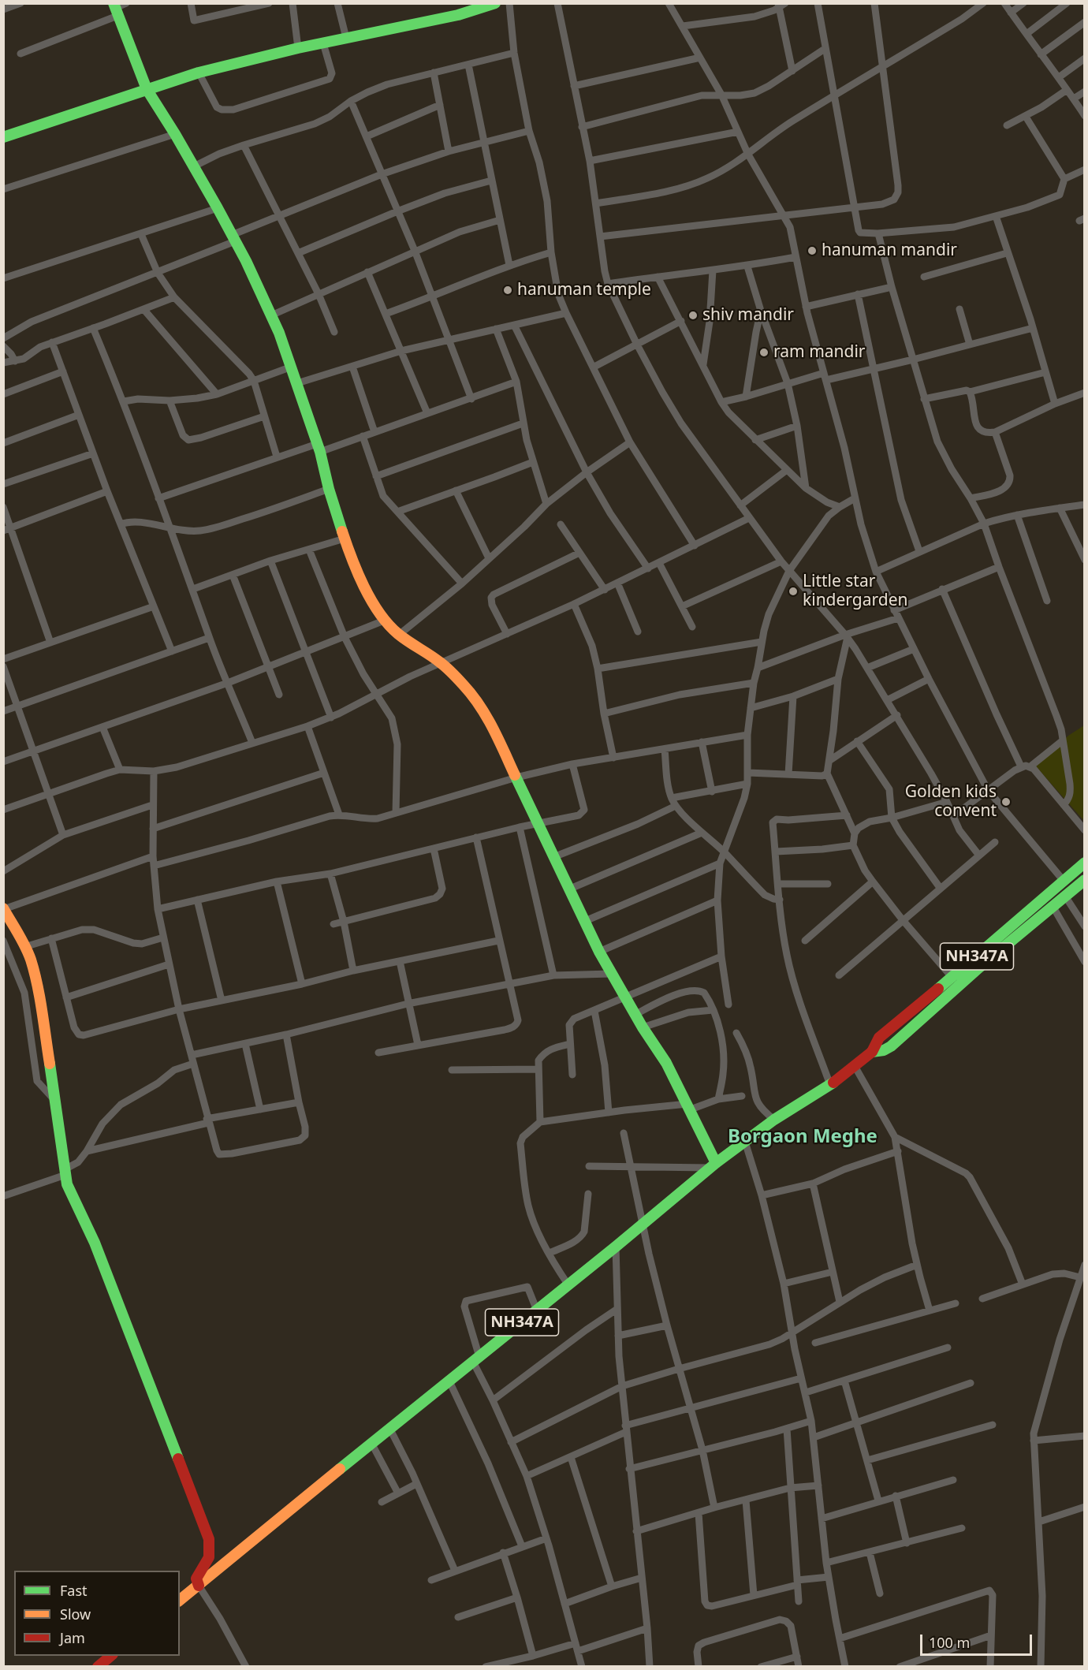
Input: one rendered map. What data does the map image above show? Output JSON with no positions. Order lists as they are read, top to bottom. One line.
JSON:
{"streets":{"main road":["NH347A"]},"districts":["Borgaon Meghe"],"places":["hanuman mandir","hanuman temple","shiv mandir","ram mandir","Little star kindergarden","Golden kids convent"],"legend":["Fast","Slow","Jam"],"scale_bar":"100 m"}
